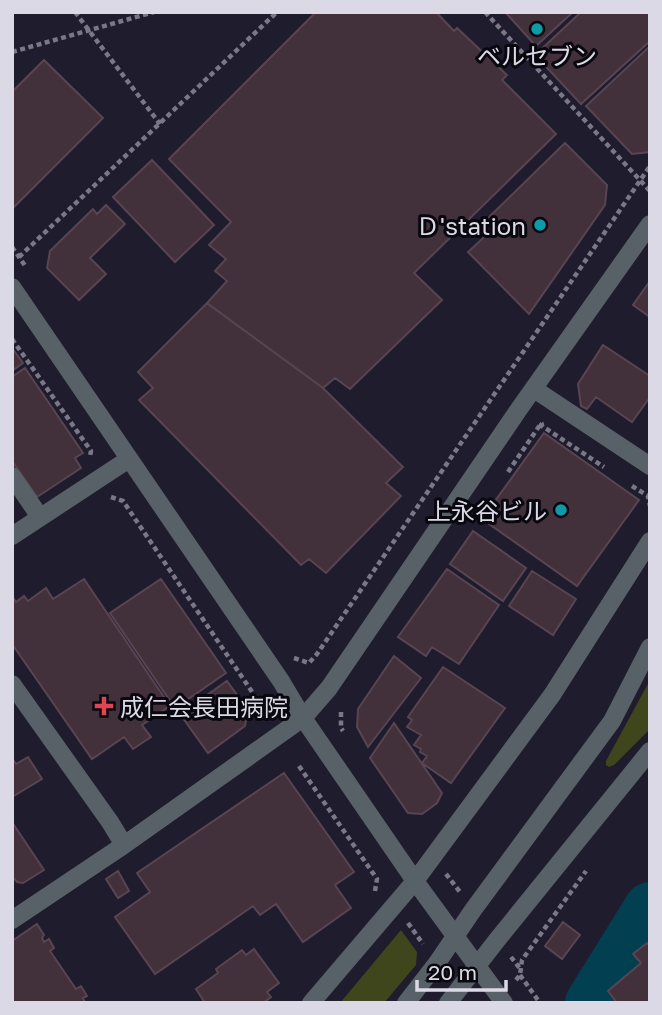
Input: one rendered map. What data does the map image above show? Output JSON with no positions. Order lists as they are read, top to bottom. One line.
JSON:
{"places":{"other":["ベルセブン","Ｄ'station","上永谷ビル"],"health":["成仁会長田病院"]},"scale_bar":"20 m"}
